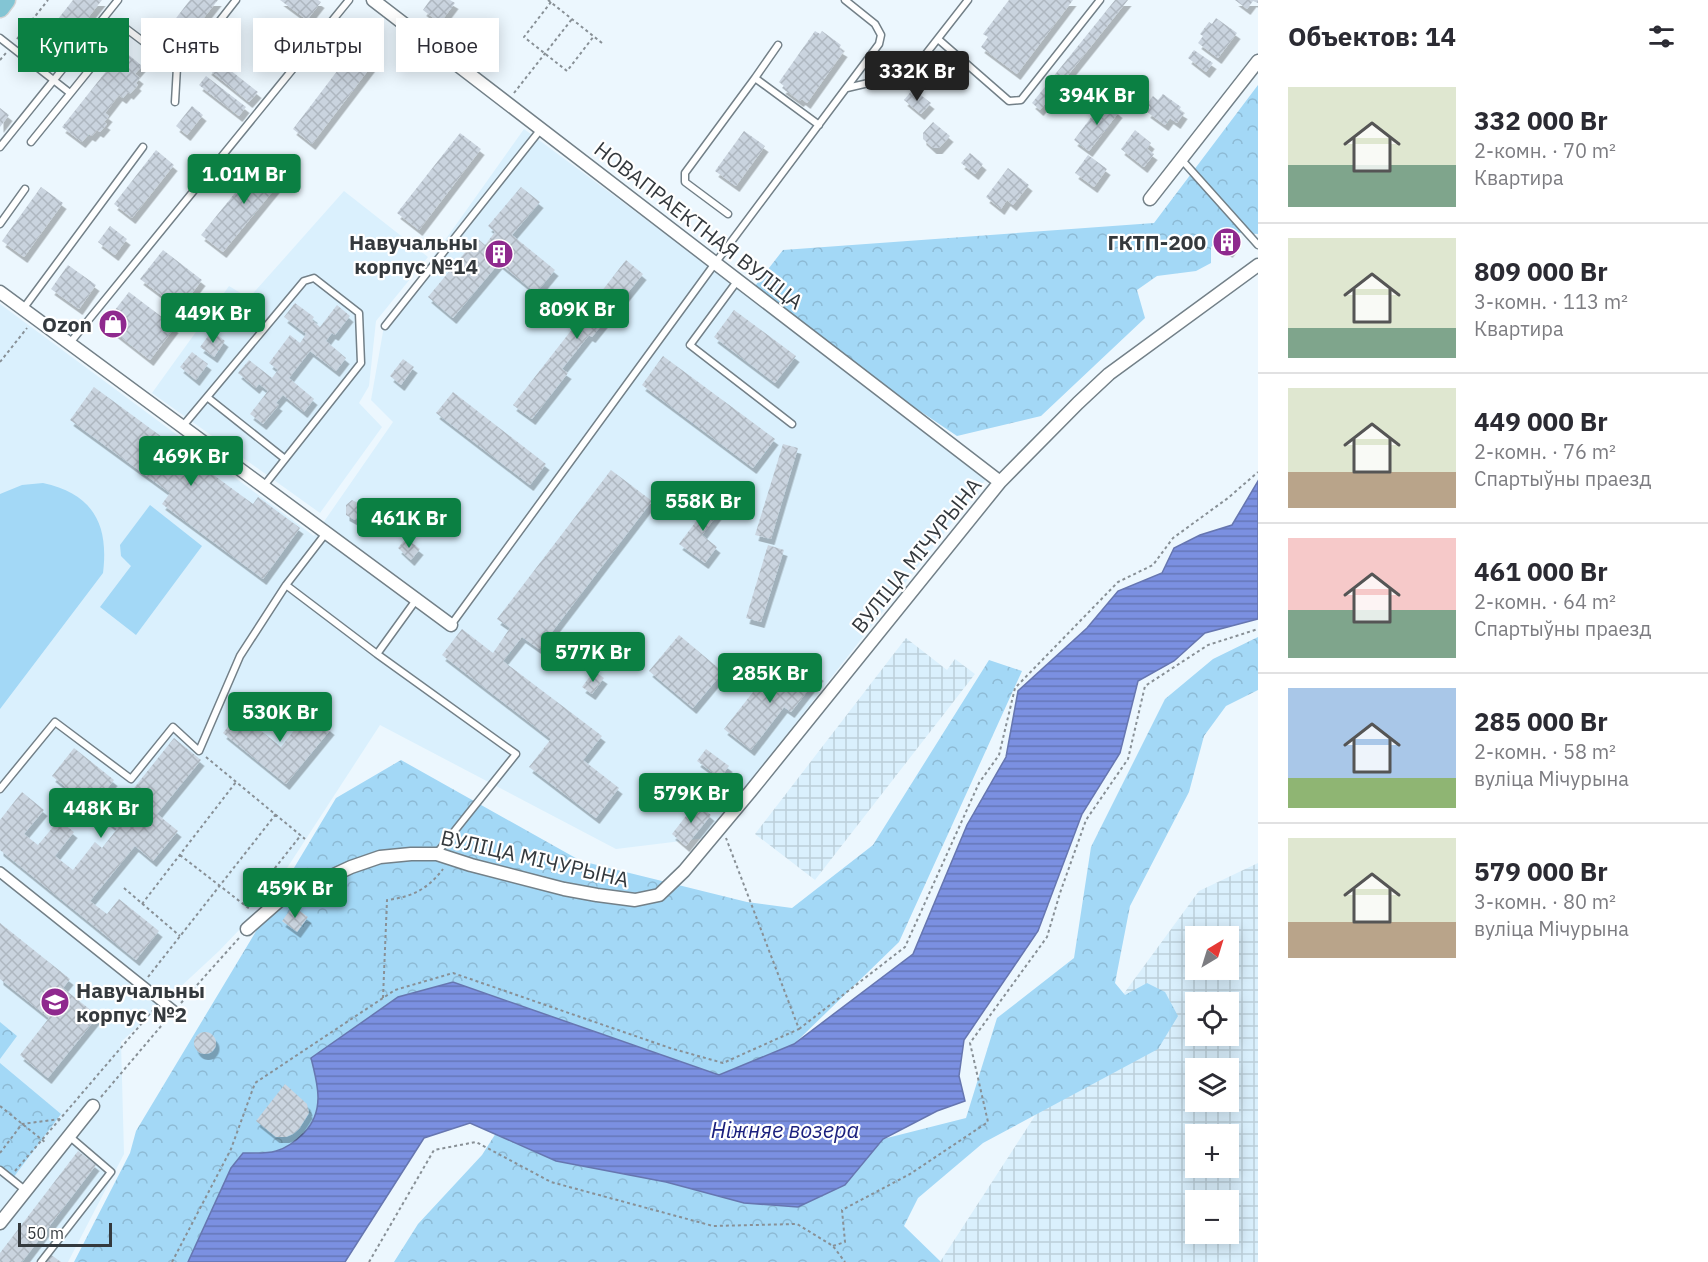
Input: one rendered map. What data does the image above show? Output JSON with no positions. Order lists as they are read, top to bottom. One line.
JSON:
{"streets":{"street":["НОВАПРАЕКТНАЯ ВУЛІЦА","ВУЛІЦА МІЧУРЫНА"]},"crossings":[["НОВАПРАЕКТНАЯ ВУЛІЦА","ВУЛІЦА МІЧУРЫНА"]],"water":["Ніжняе возера"],"places":{"building":["ГКТП-200","Навучальны корпус №14"],"shop":["Ozon"],"school or university":["Навучальны корпус №2"]},"scale_bar":"50 m","north":"top right","page":{"heading":"Объектов: 14","chip":["Купить","Снять","Фильтры","Новое"],"price":["332K Br","394K Br","1.01M Br","809K Br","449K Br","469K Br","558K Br","461K Br","577K Br","285K Br","530K Br","579K Br","448K Br","459K Br"],"list":[{"name":"332 000 Br","note":"2-комн. · 70 m² · Квартира"},{"name":"809 000 Br","note":"3-комн. · 113 m² · Квартира"},{"name":"449 000 Br","note":"2-комн. · 76 m² · Спартыўны праезд"},{"name":"461 000 Br","note":"2-комн. · 64 m² · Спартыўны праезд"},{"name":"285 000 Br","note":"2-комн. · 58 m² · вуліца Мічурына"},{"name":"579 000 Br","note":"3-комн. · 80 m² · вуліца Мічурына"}],"map_buttons":["+","−"],"scale":"50 m"}}
